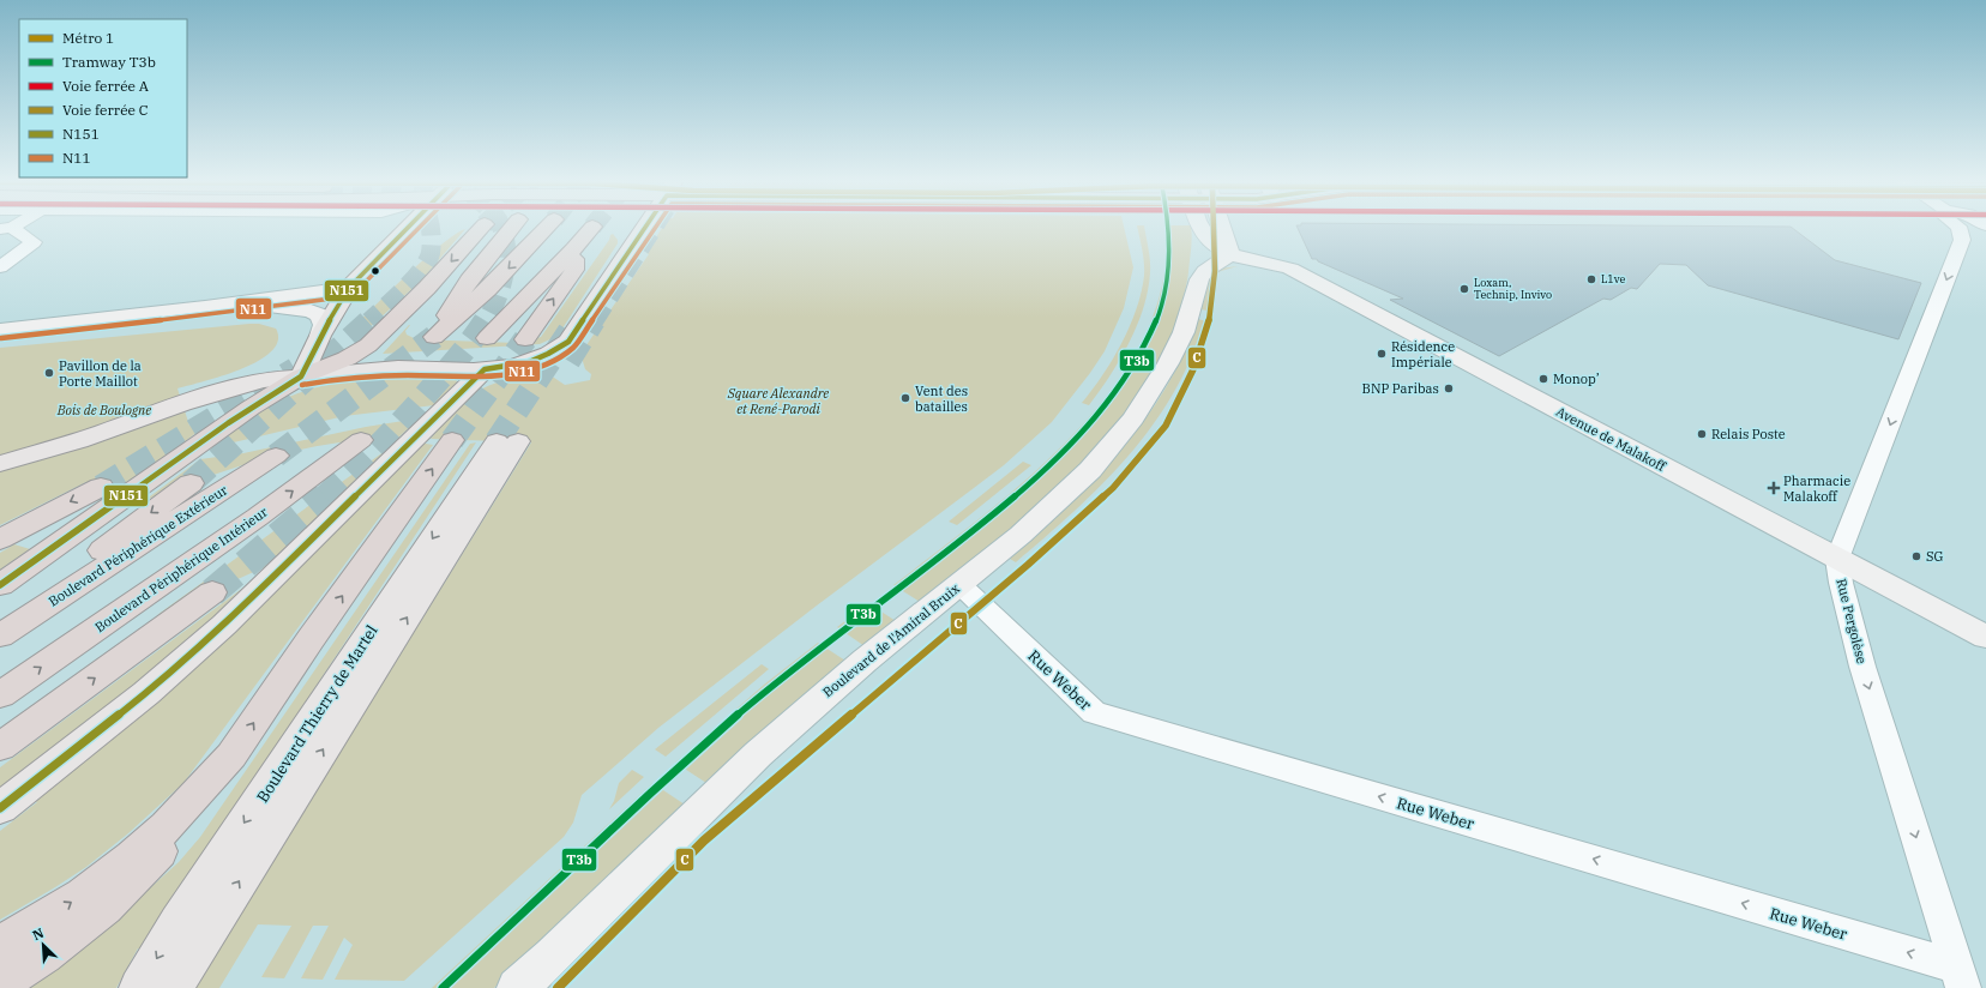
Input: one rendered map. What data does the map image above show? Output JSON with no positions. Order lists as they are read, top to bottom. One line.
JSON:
{"streets":{"highway":["Boulevard Périphérique Extérieur","Boulevard Périphérique Intérieur"],"main road":["Boulevard Thierry de Martel"],"street":["Avenue de Malakoff","Rue Pergolèse","Boulevard de l'Amiral Bruix","Rue Weber"]},"crossings":[["Avenue de Malakoff","Rue Pergolèse"],["Avenue de Malakoff","Boulevard de l'Amiral Bruix"],["Rue Pergolèse","Rue Weber"],["Boulevard de l'Amiral Bruix","Rue Weber"]],"one_way":["Rue Pergolèse","Rue Weber"],"parks":["Square Alexandre et René-Parodi","Bois de Boulogne"],"places":{"other":["L1ve","Loxam, Technip, Invivo","Résidence Impériale","Pavillon de la Porte Maillot","Monop’","BNP Paribas","Vent des batailles","Relais Poste","SG"],"health":["Pharmacie Malakoff"]},"lines":["tram line T3b","rail line C","transit line N151","transit line N11"],"legend":["Métro 1","Tramway T3b","Voie ferrée A","Voie ferrée C","N151","N11"],"north":"top left"}
